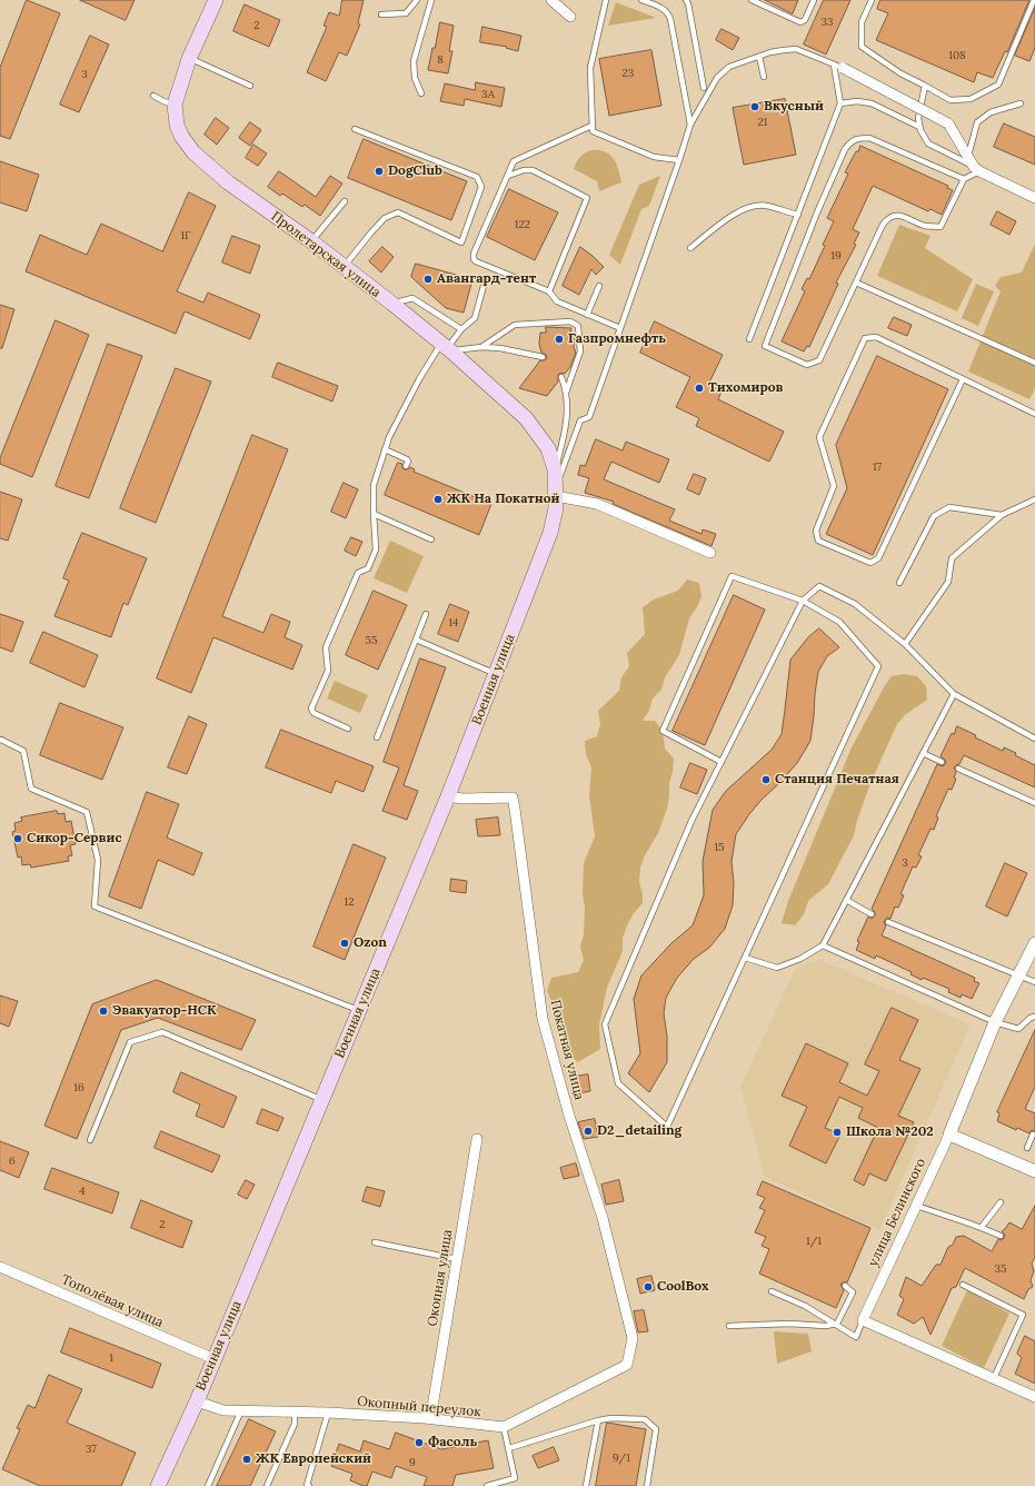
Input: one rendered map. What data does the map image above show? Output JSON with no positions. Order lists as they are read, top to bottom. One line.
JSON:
{"streets":{"main road":["Пролетарская улица","Военная улица"],"street":["Покатная улица","улица Белинского","Окопная улица","Тополёвая улица","Окопный переулок"]},"crossings":[["Пролетарская улица","Военная улица"],["Военная улица","Покатная улица"],["Военная улица","Тополёвая улица"],["Военная улица","Окопный переулок"],["Покатная улица","Окопный переулок"],["Окопная улица","Окопный переулок"]],"places":["Вкусный","DogClub","Авангард-тент","Газпромнефть","Тихомиров","ЖК На Покатной","Станция Печатная","Сикор-Сервис","Ozon","Эвакуатор-НСК","D2_detailing","Школа №202","CoolBox","Фасоль","ЖК Европейский"],"house_numbers":["33","2","108","8","23","3","3А","21","122","1Г","19","17","14","55","15","3","12","16","6","4","2","1/1","35","1","37","9/1","9"]}
